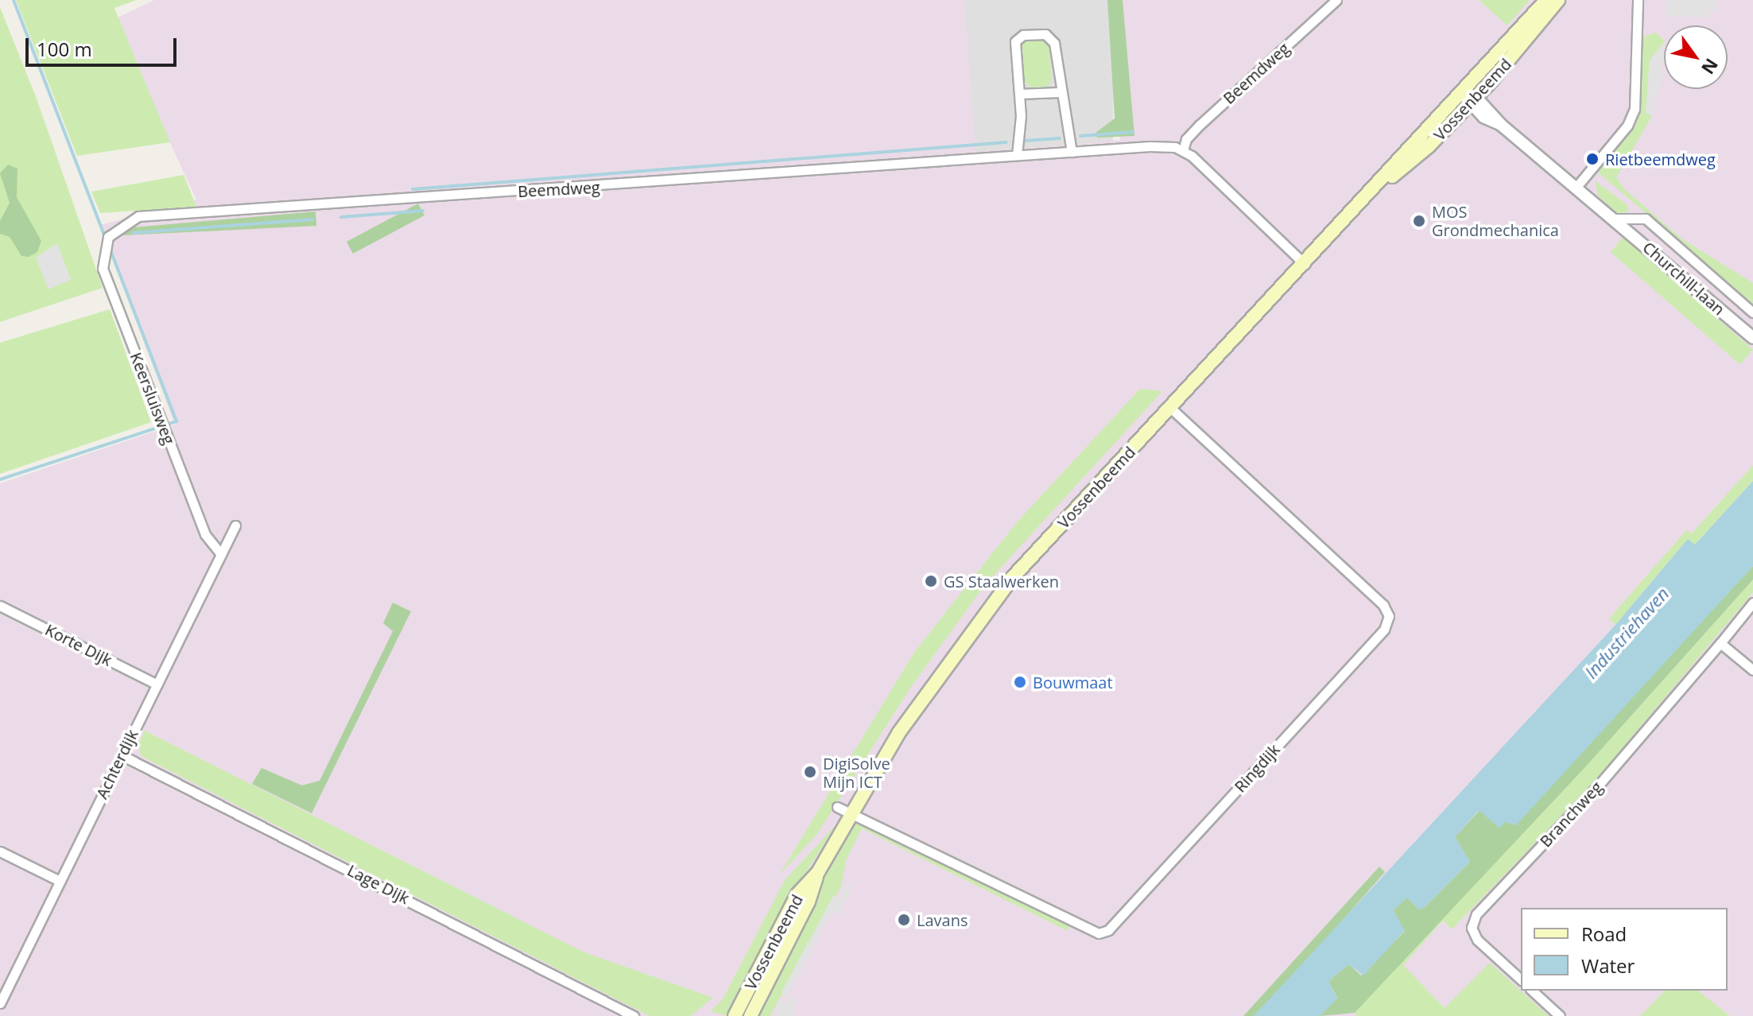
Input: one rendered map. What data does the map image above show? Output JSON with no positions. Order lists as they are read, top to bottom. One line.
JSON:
{"streets":{"main road":["Vossenbeemd"],"street":["Beemdweg","Churchill-laan","Keersluisweg","Korte Dijk","Achterdijk","Ringdijk","Branchweg","Lage Dijk"]},"crossings":[["Beemdweg","Keersluisweg"],["Vossenbeemd","Churchill-laan"],["Vossenbeemd","Ringdijk"],["Keersluisweg","Achterdijk"],["Korte Dijk","Achterdijk"],["Achterdijk","Lage Dijk"]],"water":["Industriehaven"],"places":["Rietbeemdweg","MOS Grondmechanica","GS Staalwerken","Bouwmaat","DigiSolve Mijn ICT","Lavans"],"legend":["Road","Water"],"scale_bar":"100 m","north":"bottom right"}
